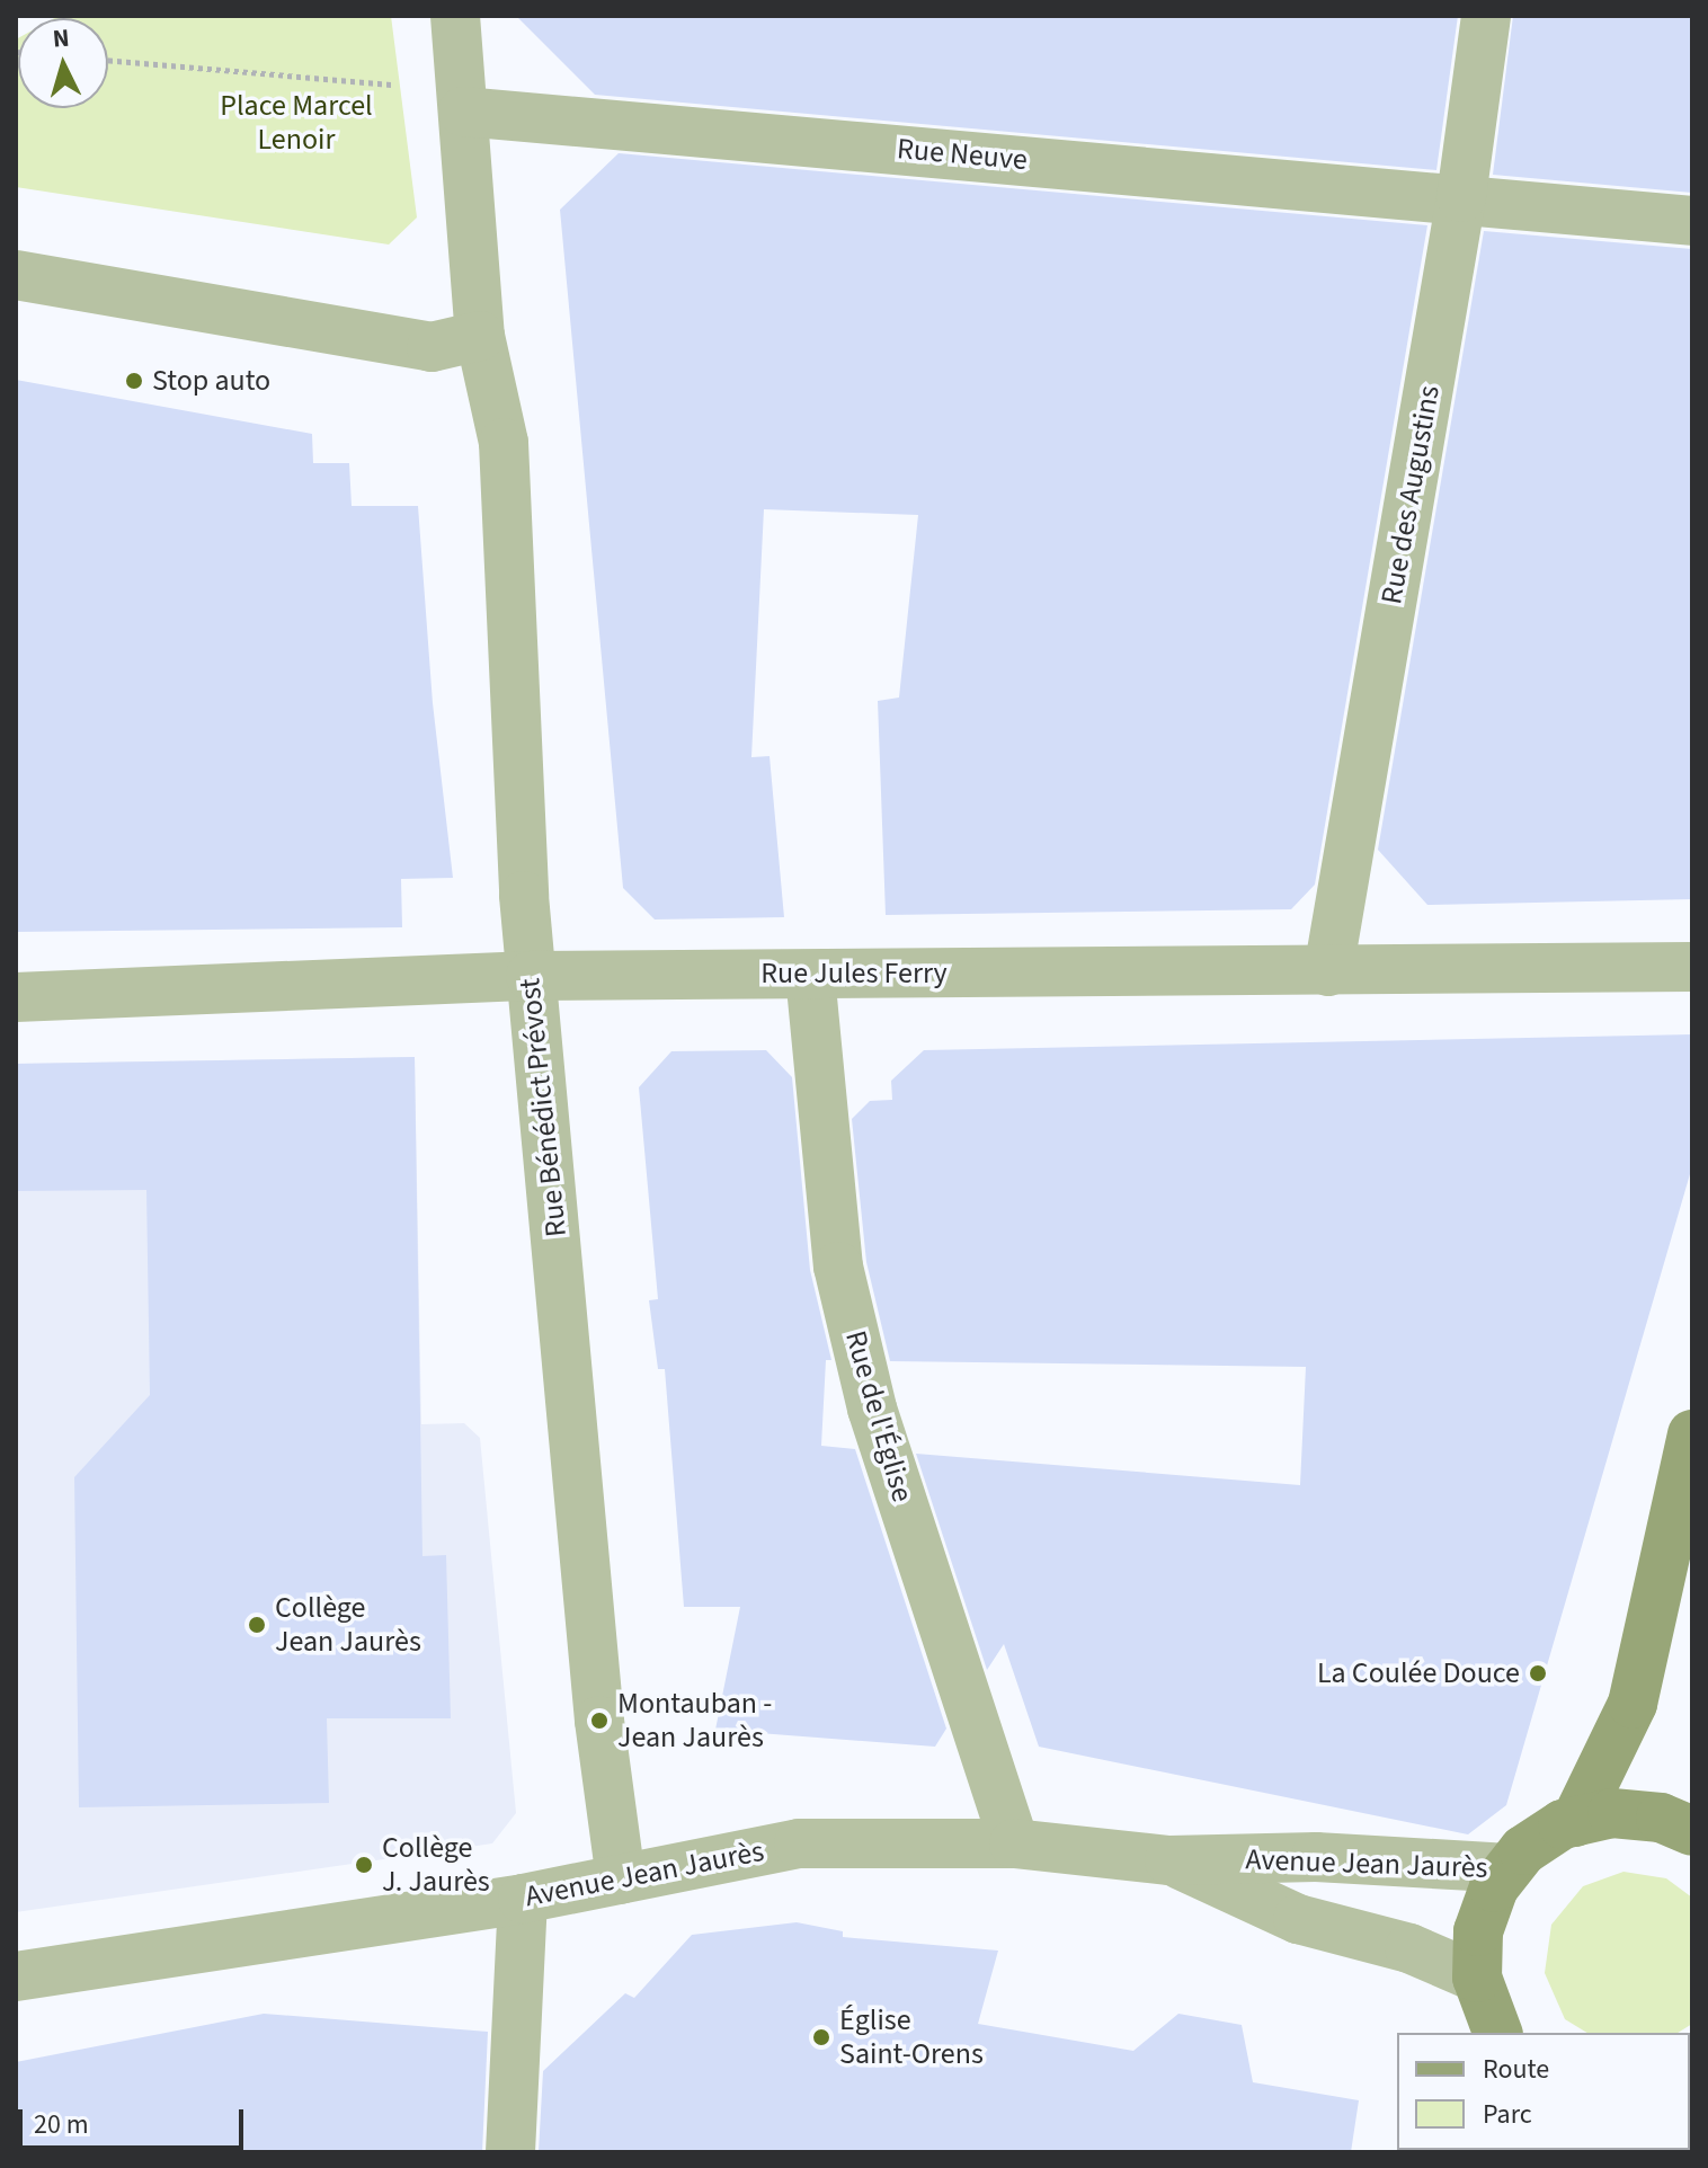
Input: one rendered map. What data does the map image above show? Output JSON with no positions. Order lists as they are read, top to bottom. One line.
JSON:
{"streets":{"street":["Rue Neuve","Rue des Augustins","Rue Jules Ferry","Rue Bénédict Prévost","Rue de l'Église","Avenue Jean Jaurès"]},"crossings":[["Rue Neuve","Rue des Augustins"],["Rue des Augustins","Rue Jules Ferry"],["Rue Jules Ferry","Rue Bénédict Prévost"],["Rue Jules Ferry","Rue de l'Église"],["Rue Bénédict Prévost","Avenue Jean Jaurès"],["Rue de l'Église","Avenue Jean Jaurès"]],"parks":["Place Marcel Lenoir"],"places":["Stop auto","Collège Jean Jaurès","La Coulée Douce","Montauban - Jean Jaurès","Collège J. Jaurès","Église Saint-Orens"],"legend":["Route","Parc"],"scale_bar":"20 m","north":"top"}
